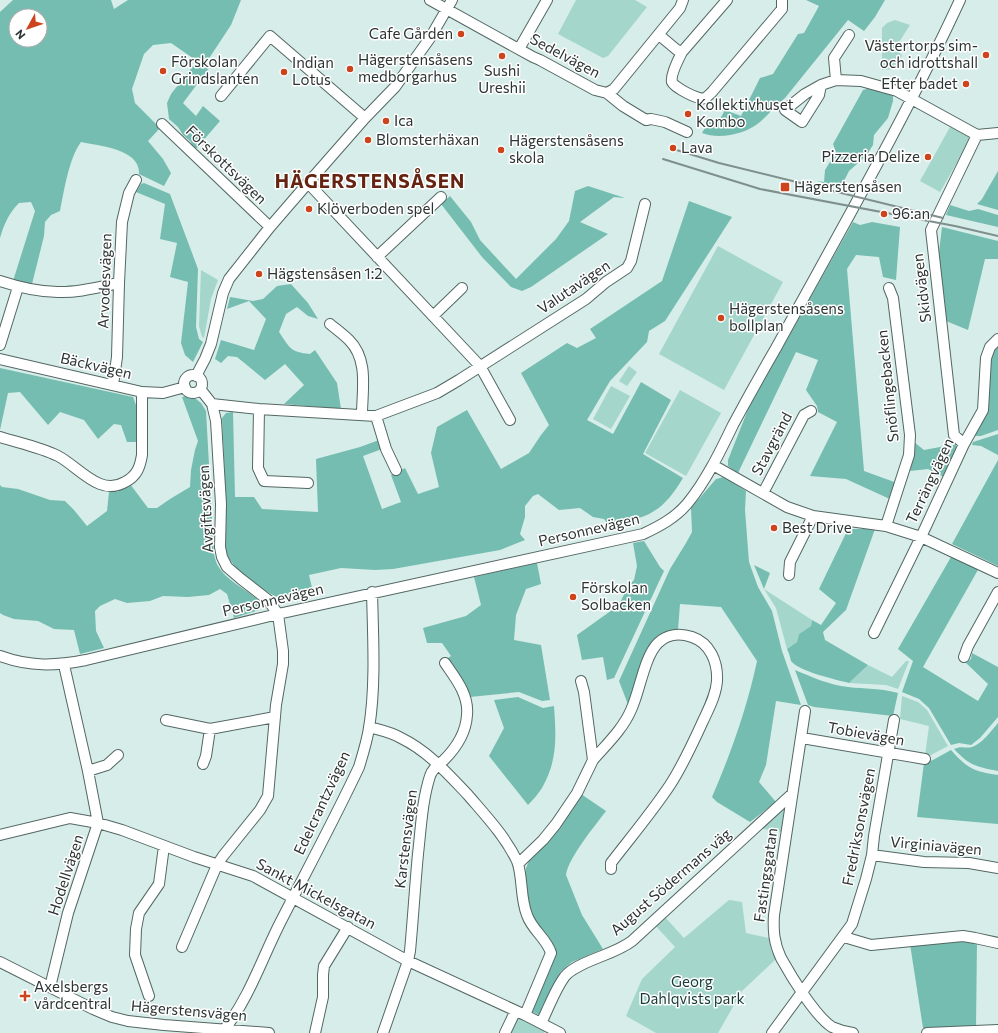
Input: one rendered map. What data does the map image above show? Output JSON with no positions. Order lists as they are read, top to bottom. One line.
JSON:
{"streets":{"street":["Sedelvägen","Förskottsvägen","Arvodesvägen","Valutavägen","Skidvägen","Bäckvägen","Snöflingebacken","Stavgränd","Terrängvägen","Avgiftsvägen","Personnevägen","Tobievägen","Edelcrantzvägen","Fredriksonsvägen","Karstensvägen","Virginiavägen","Hodellvägen","Fastingsgatan","August Södermans väg","Sankt Mickelsgatan","Hägerstensvägen"]},"crossings":[["Arvodesvägen","Bäckvägen"],["Valutavägen","Avgiftsvägen"],["Skidvägen","Terrängvägen"],["Avgiftsvägen","Personnevägen"],["Personnevägen","Edelcrantzvägen"],["Personnevägen","Hodellvägen"],["Tobievägen","Fredriksonsvägen"],["Tobievägen","Fastingsgatan"],["Edelcrantzvägen","Sankt Mickelsgatan"],["Edelcrantzvägen","Hägerstensvägen"],["Fredriksonsvägen","Virginiavägen"],["Fredriksonsvägen","Fastingsgatan"],["Karstensvägen","Sankt Mickelsgatan"],["Hodellvägen","Sankt Mickelsgatan"],["Hodellvägen","Hägerstensvägen"],["Fastingsgatan","August Södermans väg"],["August Södermans väg","Sankt Mickelsgatan"]],"districts":["HÄGERSTENSÅSEN"],"parks":["Georg Dahlqvists park"],"places":{"other":["Cafe Gården","Västertorps sim- och idrottshall","Sushi Ureshii","Hägerstensåsens medborgarhus","Förskolan Grindslanten","Indian Lotus","Efter badet","Kollektivhuset Kombo","Ica","Blomsterhäxan","Lava","Hägerstensåsens skola","Pizzeria Delize","Klöverboden spel","96:an","Hägstensåsen 1:2","Hägerstensåsens bollplan","Best Drive","Förskolan Solbacken"],"transit":["Hägerstensåsen"],"health":["Axelsbergs vårdcentral"]},"north":"bottom left"}
